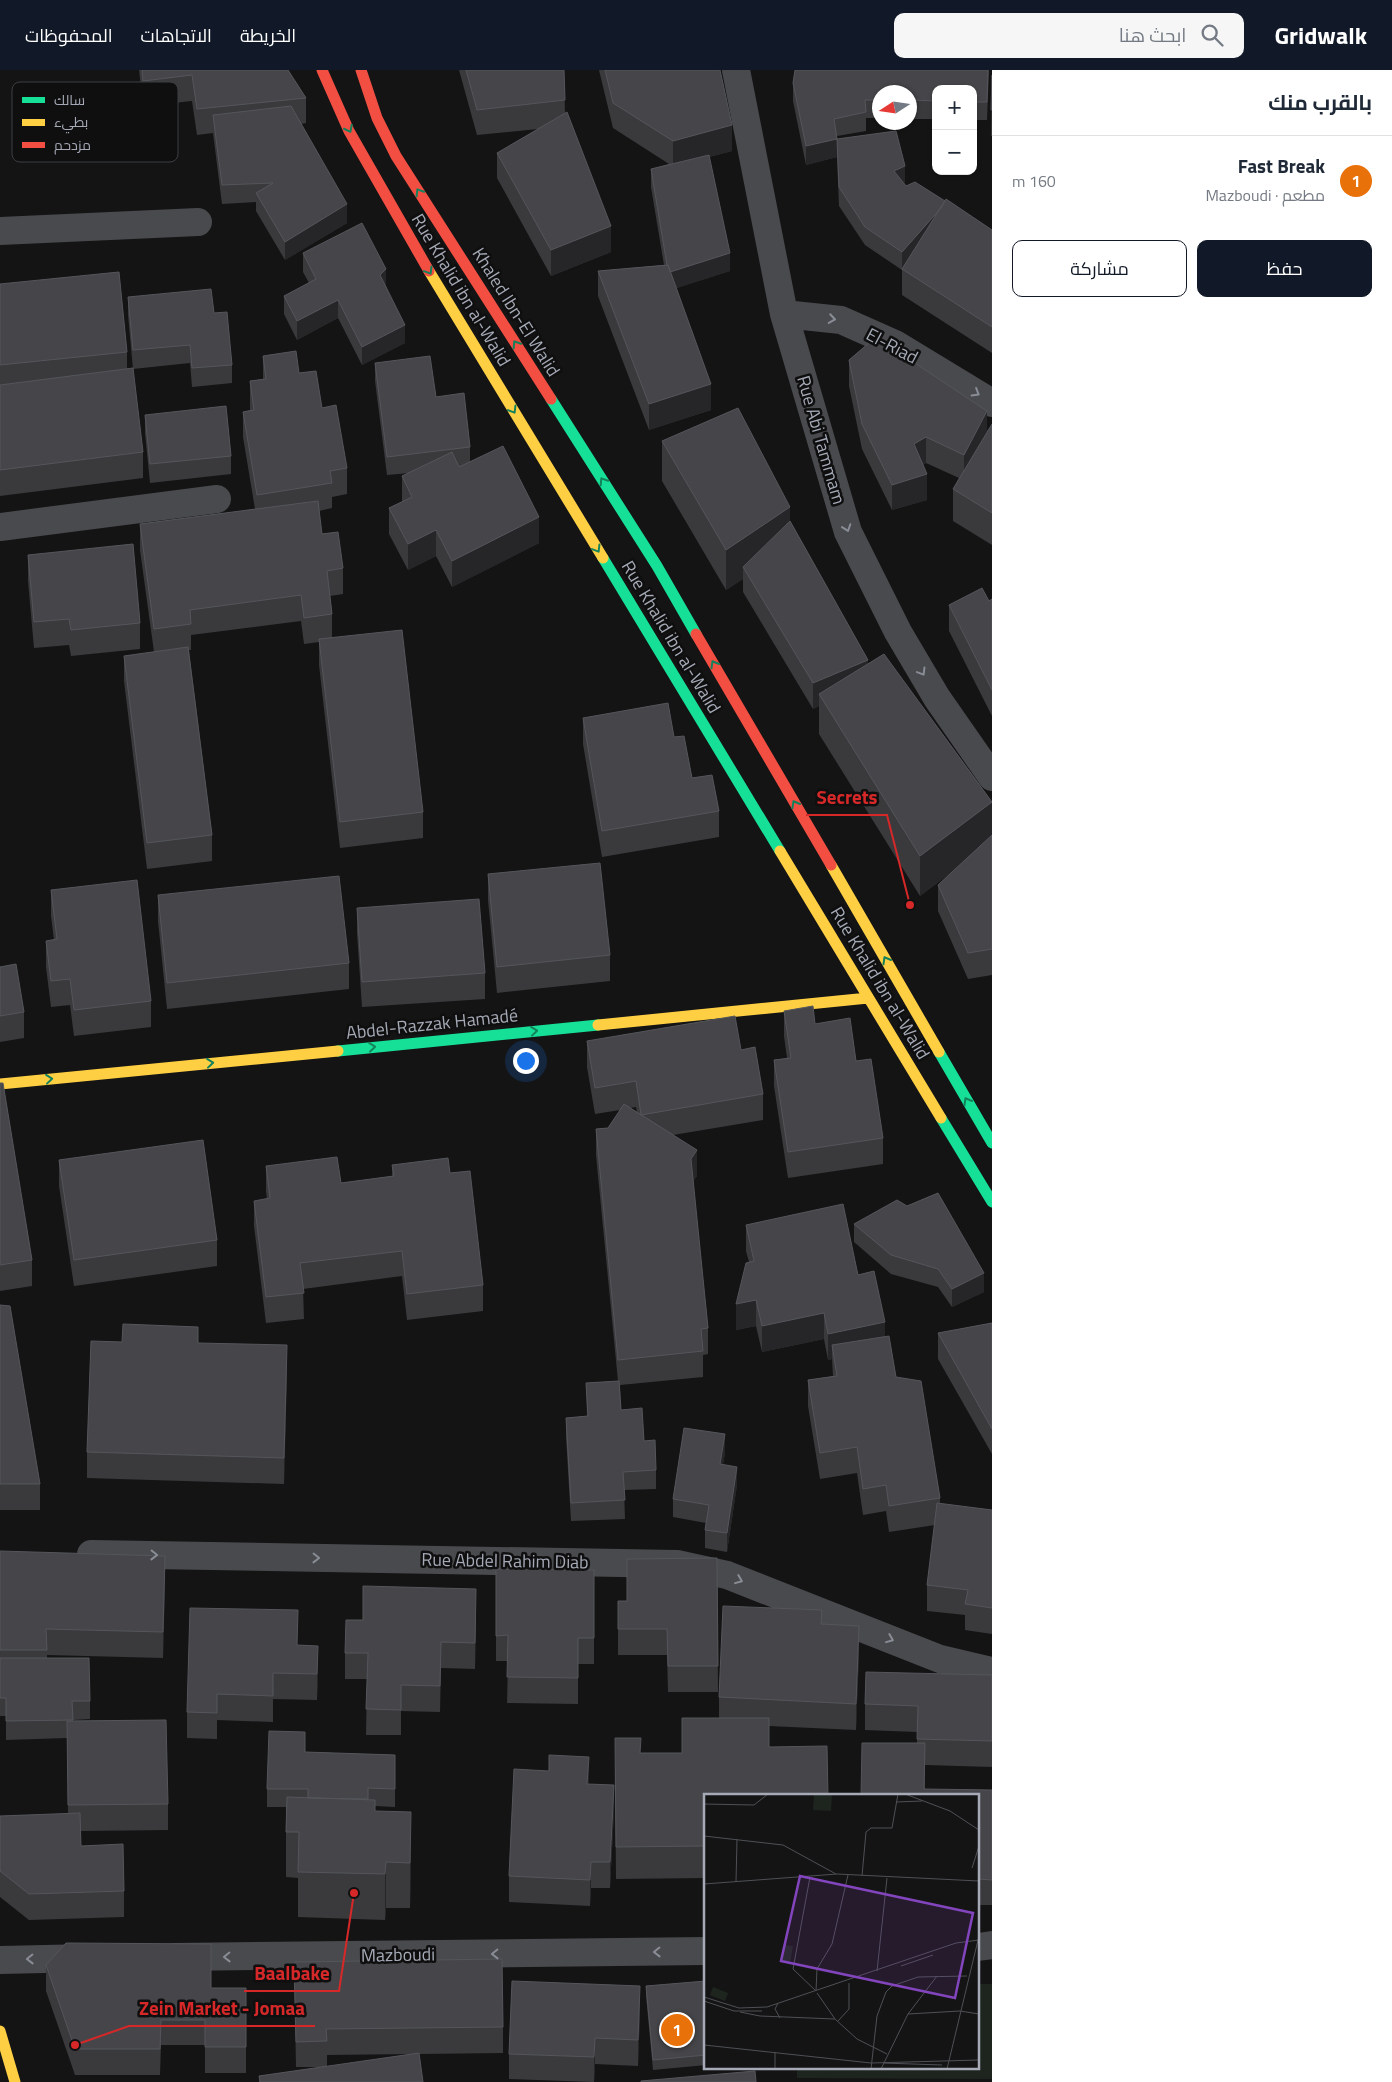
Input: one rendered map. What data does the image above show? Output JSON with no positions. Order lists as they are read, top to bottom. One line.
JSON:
{"streets":{"main road":["Rue Khalid ibn al-Walid","Khaled Ibn-El Walid","Abdel-Razzak Hamadé"],"street":["El-Riad","Rue Abi Tammam","Rue Abdel Rahim Diab","Mazboudi"]},"crossings":[["Rue Khalid ibn al-Walid","Khaled Ibn-El Walid"],["Rue Khalid ibn al-Walid","Abdel-Razzak Hamadé"],["El-Riad","Rue Abi Tammam"]],"one_way":["Khaled Ibn-El Walid","El-Riad","Rue Abi Tammam","Abdel-Razzak Hamadé","Rue Abdel Rahim Diab","Mazboudi"],"places":["Secrets","Baalbake","Zein Market - Jomaa"],"legend":["سالك","بطيء","مزدحم"],"north":"left","page":{"header":"Gridwalk","search":"ابحث هنا","nav":["الخريطة","الاتجاهات","المحفوظات"],"heading":"بالقرب منك","map_buttons":["+","−"],"list":[{"mark":"1","name":"Fast Break","note":"مطعم · Mazboudi","value":"160 m"}],"buttons":["حفظ","مشاركة"],"pins":"1"}}
